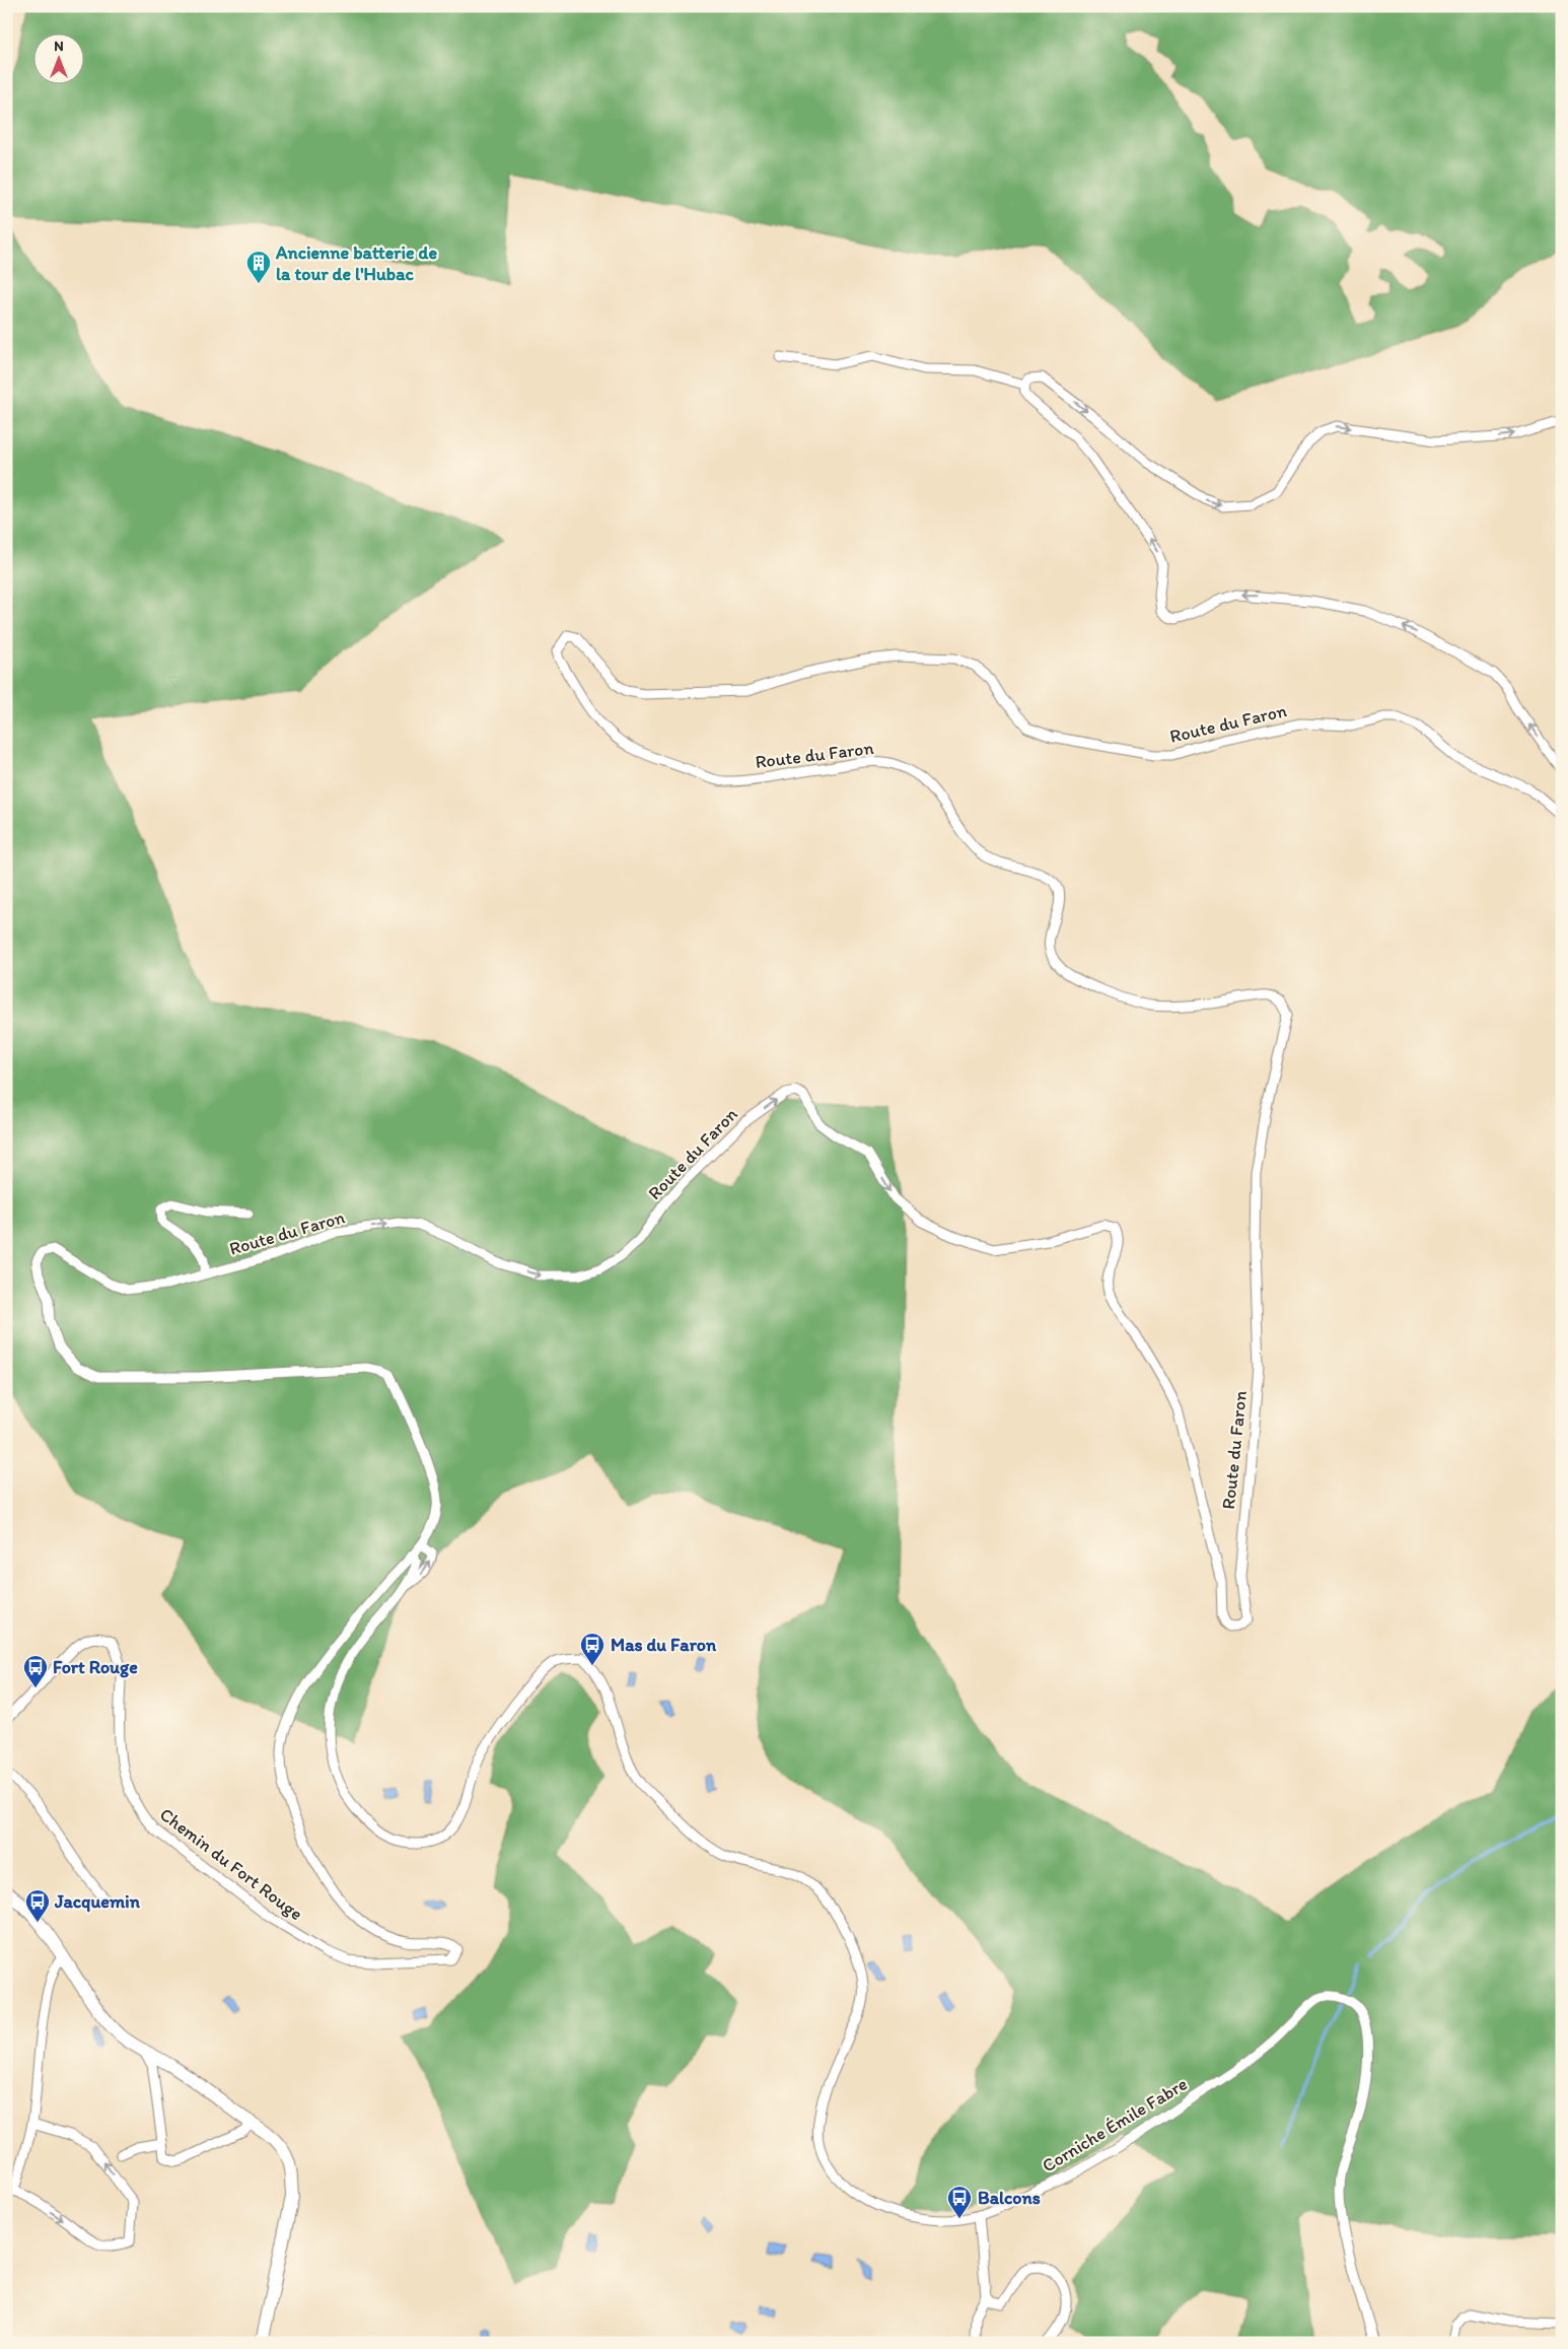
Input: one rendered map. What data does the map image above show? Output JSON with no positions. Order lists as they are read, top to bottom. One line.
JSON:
{"streets":{"street":["Route du Faron","Chemin du Fort Rouge","Corniche Émile Fabre"]},"crossings":[["Route du Faron","Chemin du Fort Rouge"],["Route du Faron","Corniche Émile Fabre"],["Chemin du Fort Rouge","Corniche Émile Fabre"]],"places":{"building":["Ancienne batterie de la tour de l'Hubac"],"bus stop":["Mas du Faron","Fort Rouge","Jacquemin","Balcons"]},"north":"top"}
